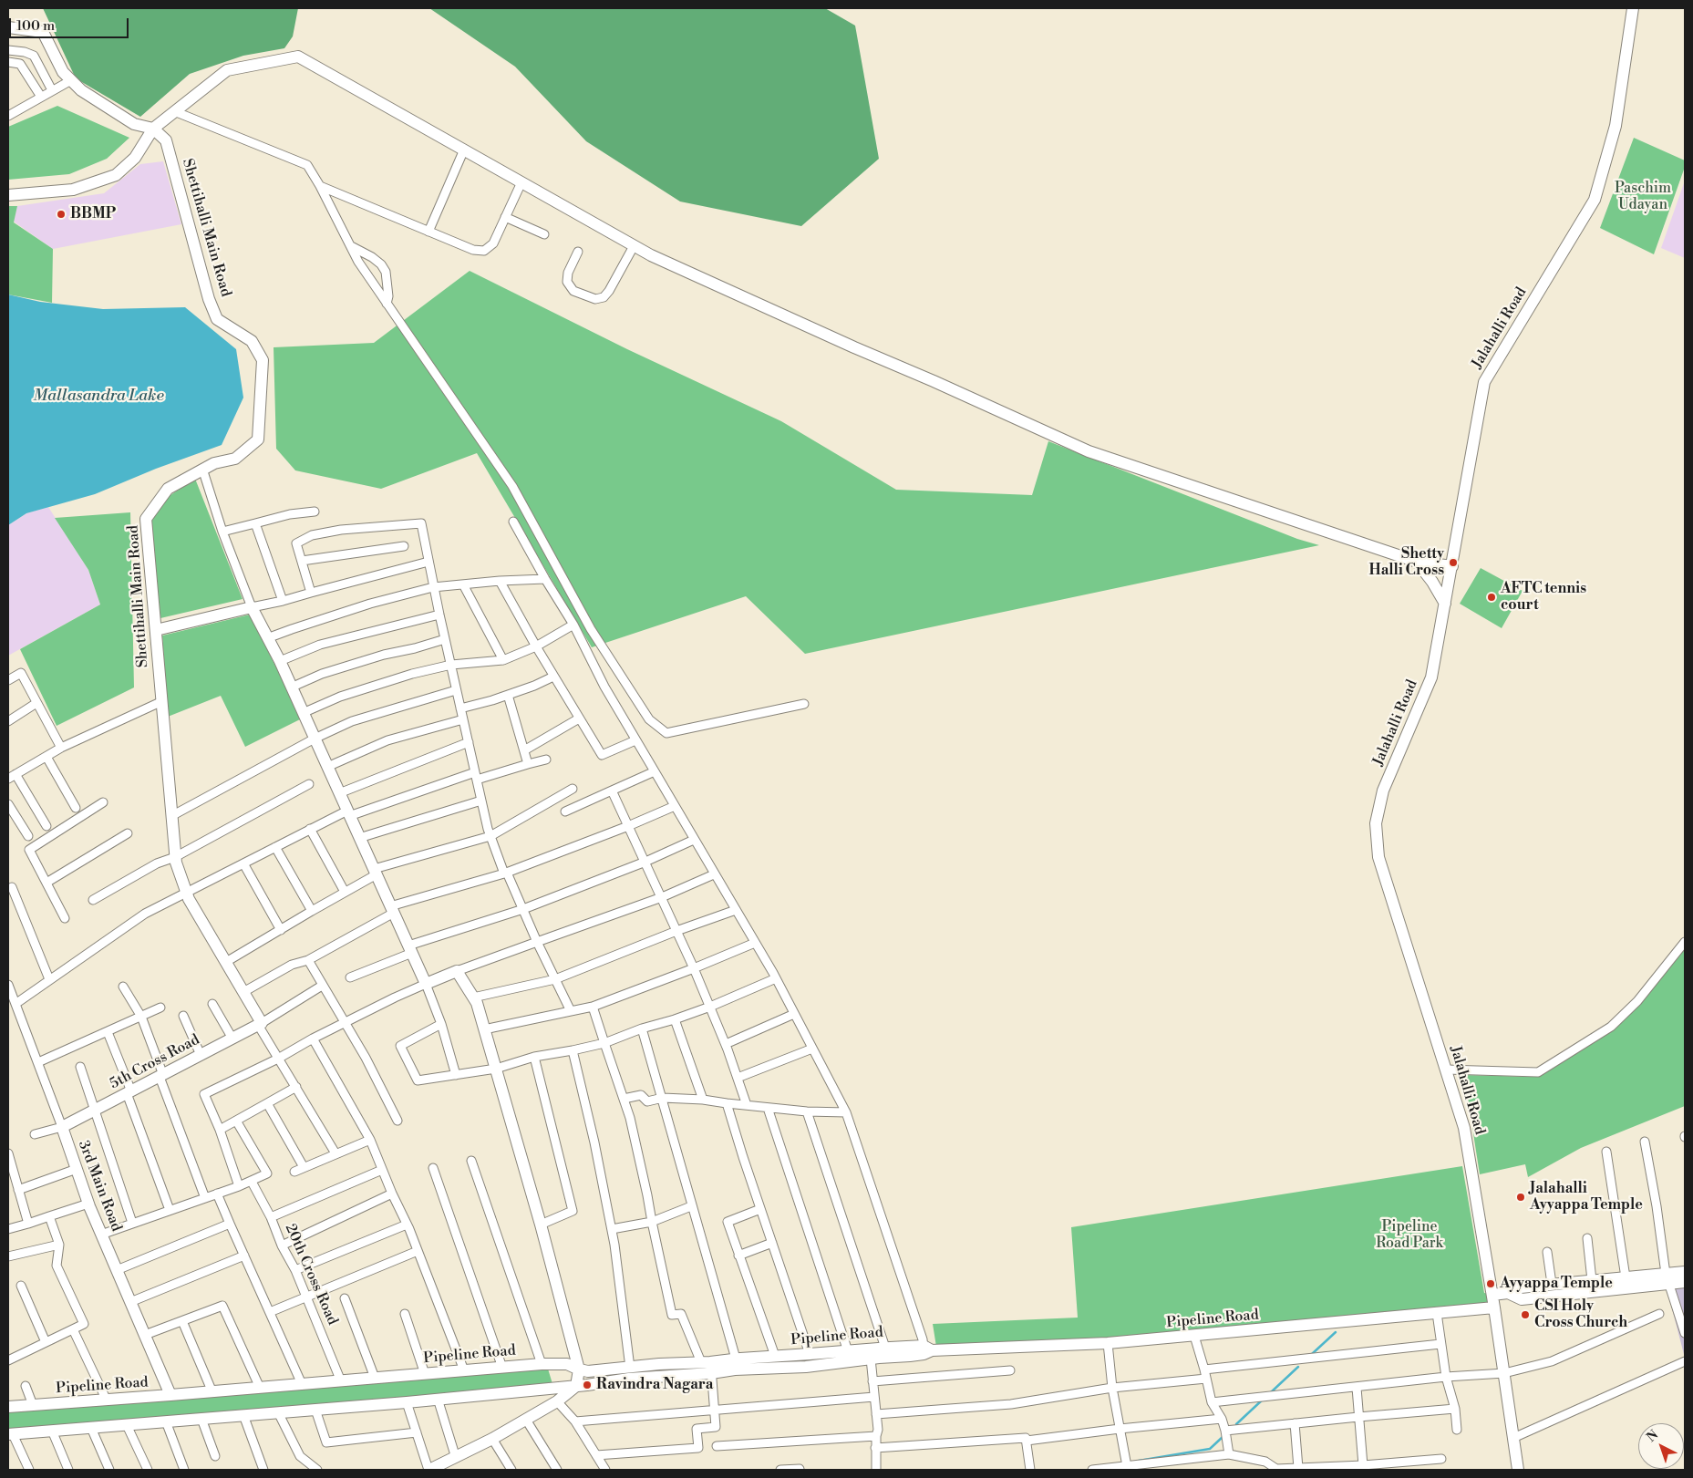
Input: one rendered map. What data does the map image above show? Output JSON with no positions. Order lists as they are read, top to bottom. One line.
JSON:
{"streets":{"street":["Shettihalli Main Road","Jalahalli Road","5th Cross Road","3rd Main Road","20th Cross Road","Pipeline Road"]},"crossings":[["Shettihalli Main Road","5th Cross Road"],["Jalahalli Road","Pipeline Road"],["5th Cross Road","3rd Main Road"],["3rd Main Road","Pipeline Road"],["20th Cross Road","Pipeline Road"]],"water":["Mallasandra Lake"],"parks":["Paschim Udayan","Pipeline Road Park"],"places":["BBMP","Shetty Halli Cross","AFTC tennis court","Jalahalli Ayyappa Temple","Ayyappa Temple","CSI Holy Cross Church","Ravindra Nagara"],"scale_bar":"100 m","north":"top left"}
